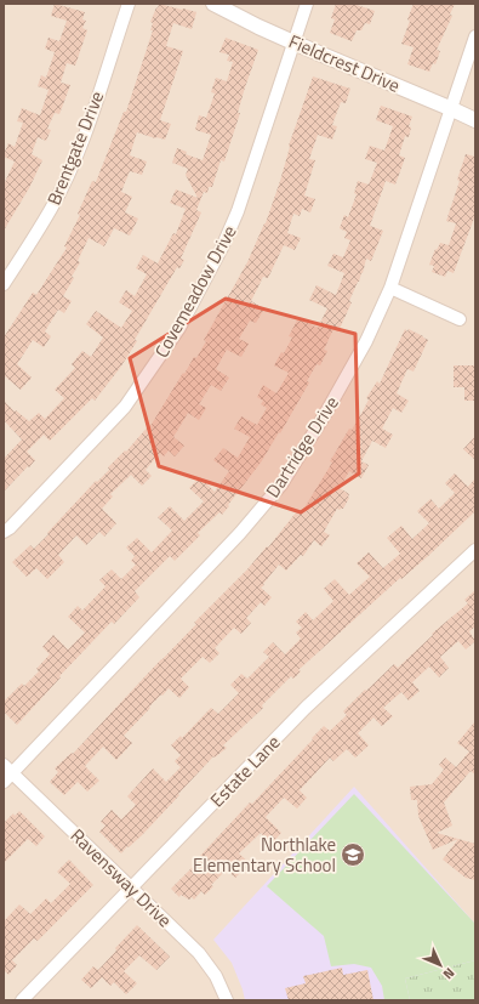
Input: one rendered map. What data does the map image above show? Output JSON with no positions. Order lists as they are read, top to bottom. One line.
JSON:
{"streets":{"street":["Fieldcrest Drive","Brentgate Drive","Covemeadow Drive","Dartridge Drive","Estate Lane","Ravensway Drive"]},"crossings":[["Fieldcrest Drive","Covemeadow Drive"],["Fieldcrest Drive","Dartridge Drive"],["Dartridge Drive","Ravensway Drive"],["Estate Lane","Ravensway Drive"]],"places":{"school or university":["Northlake Elementary School"]},"north":"bottom right"}
